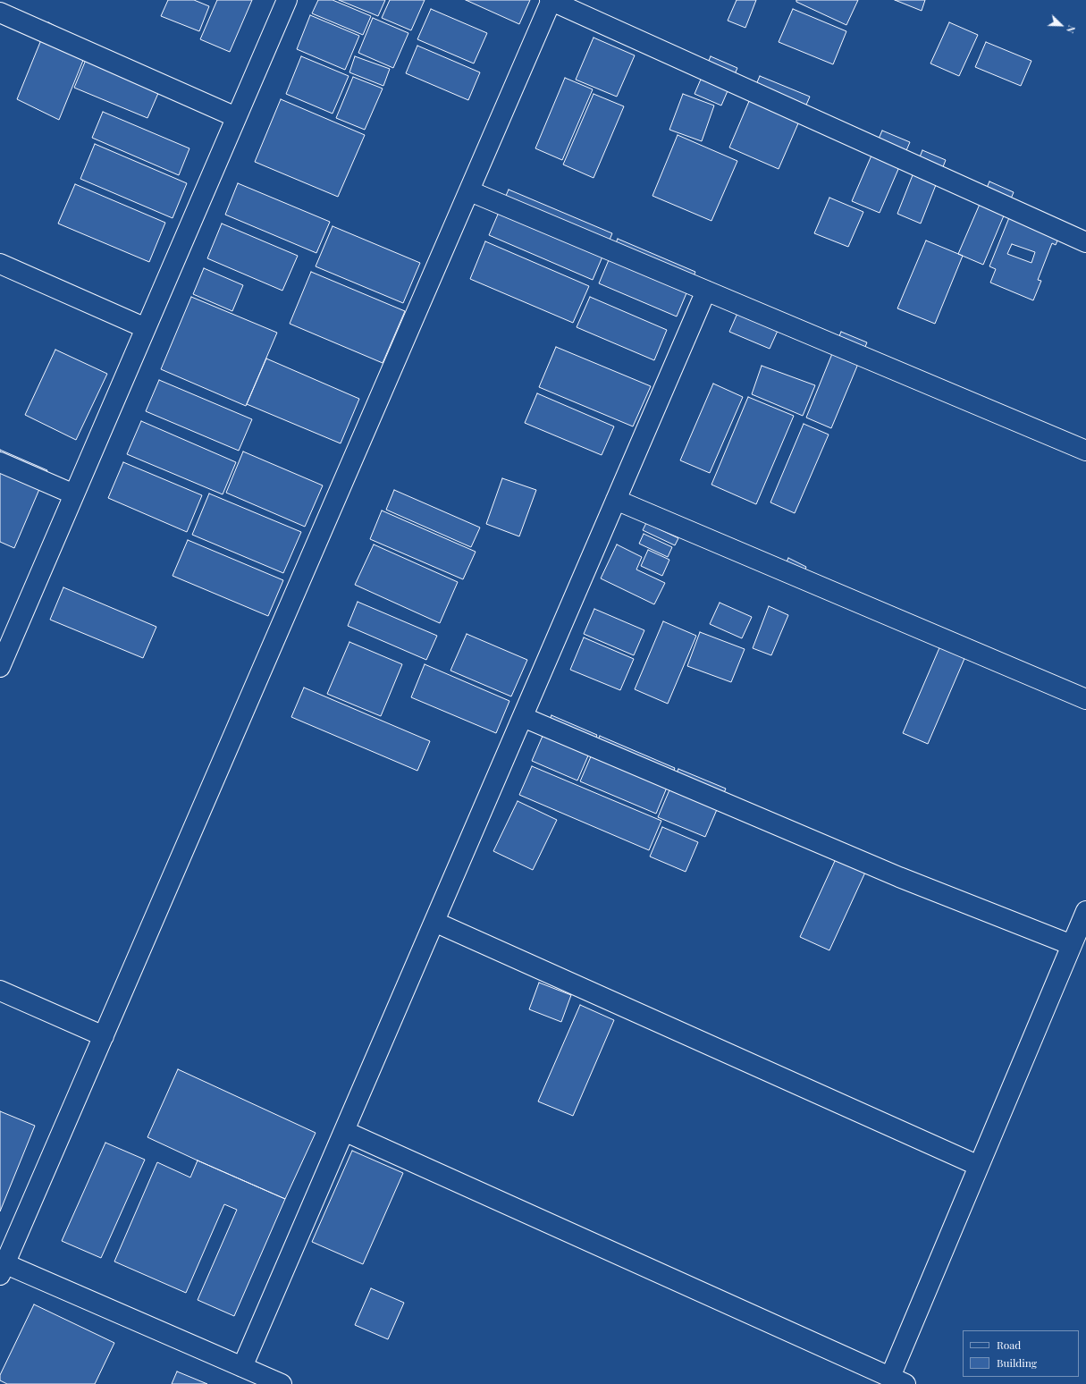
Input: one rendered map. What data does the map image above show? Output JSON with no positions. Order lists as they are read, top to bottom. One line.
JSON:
{"legend":["Road","Building"],"north":"bottom right"}
